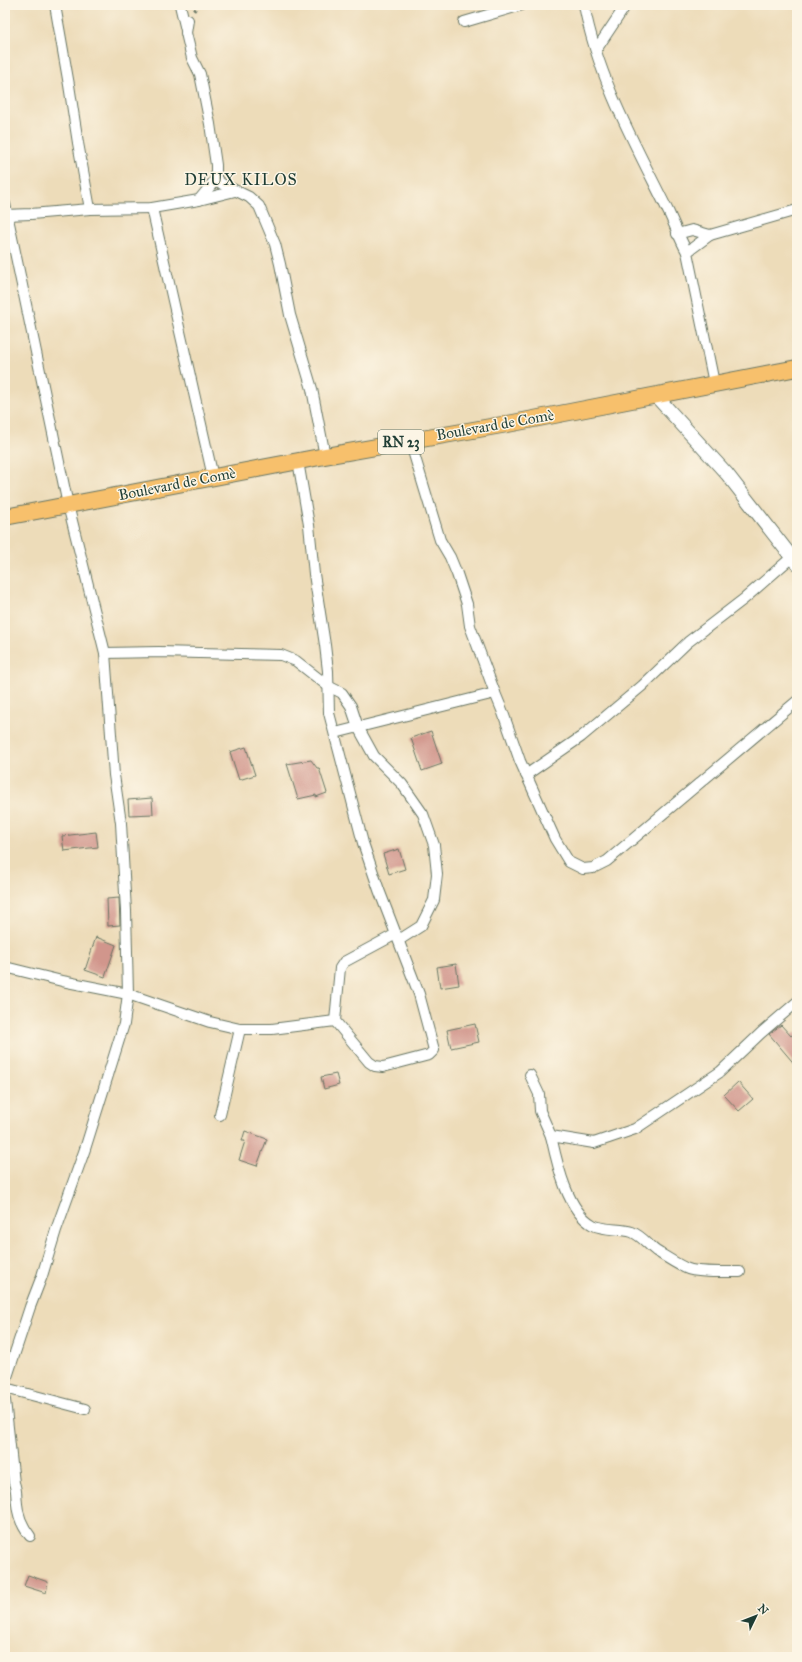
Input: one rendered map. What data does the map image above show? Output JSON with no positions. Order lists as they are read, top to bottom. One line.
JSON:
{"streets":{"main road":["Boulevard de Comè","RN 23"]},"districts":["DEUX KILOS"],"north":"top right"}
